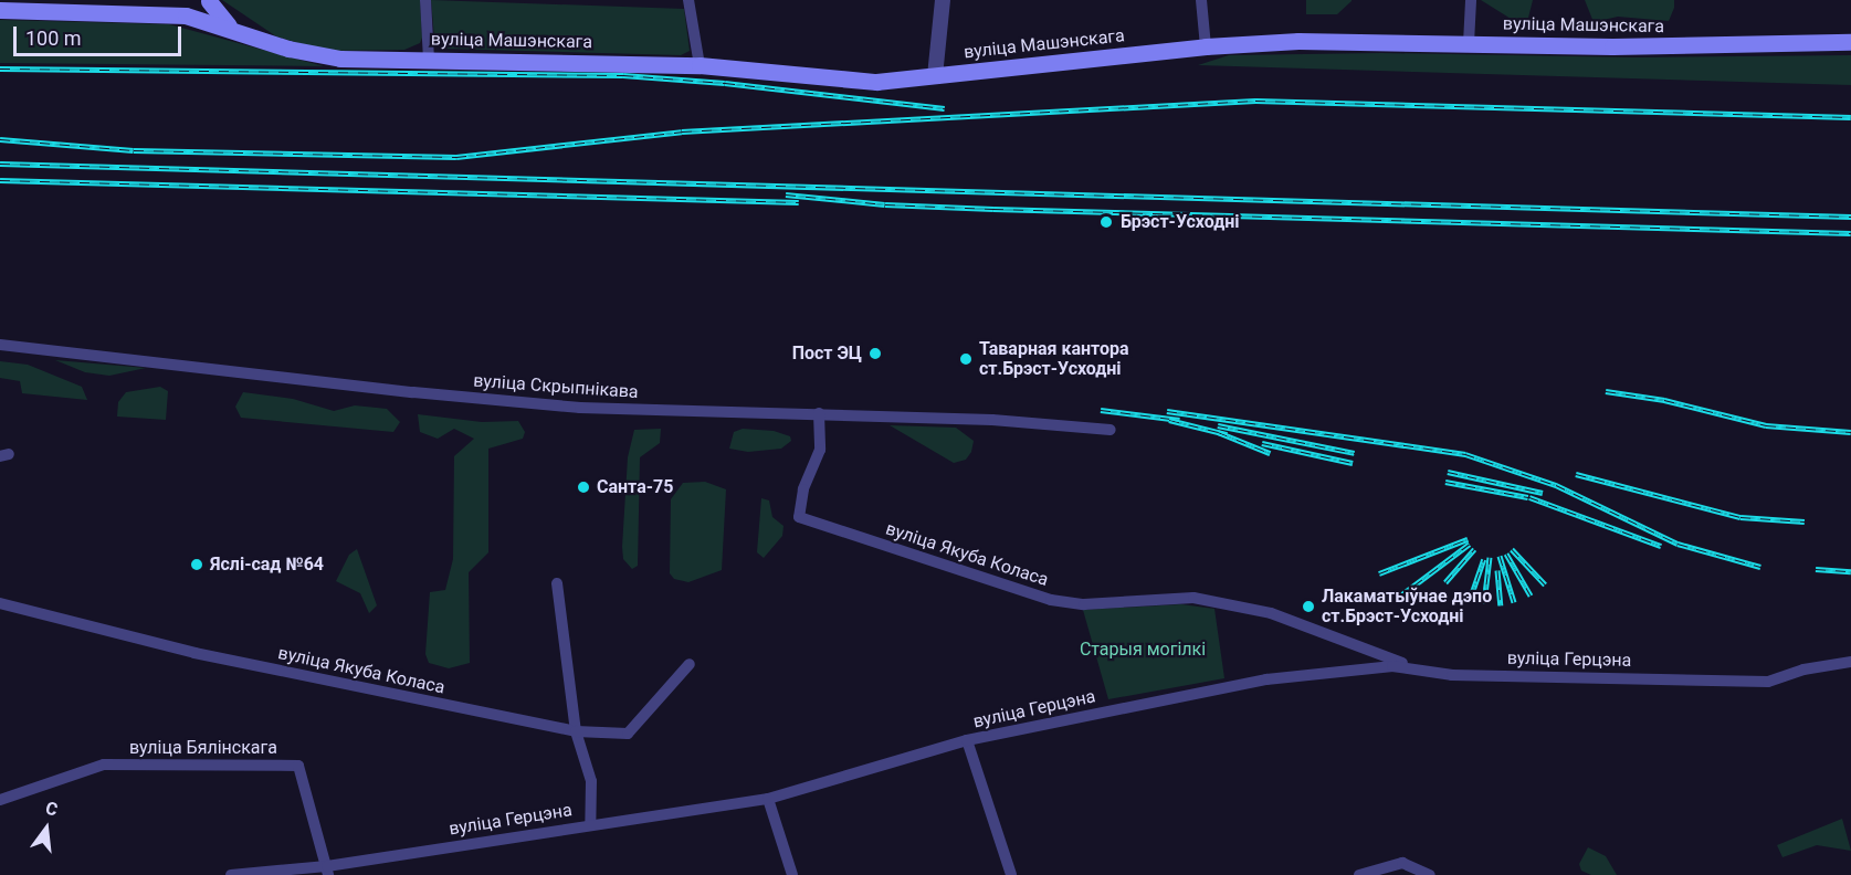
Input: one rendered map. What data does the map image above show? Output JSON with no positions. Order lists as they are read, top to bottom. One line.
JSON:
{"streets":{"main road":["вуліца Машэнскага"],"street":["вуліца Скрыпнікава","вуліца Якуба Коласа","вуліца Герцэна","вуліца Бялінскага"]},"crossings":[["вуліца Скрыпнікава","вуліца Якуба Коласа"],["вуліца Якуба Коласа","вуліца Герцэна"],["вуліца Герцэна","вуліца Бялінскага"]],"parks":["Старыя могілкі"],"places":["Брэст-Усходні","Пост ЭЦ","Таварная кантора ст.Брэст-Усходні","Санта-75","Яслі-сад №64","Лакаматыўнае дэпо ст.Брэст-Усходні"],"scale_bar":"100 m","north":"top"}
